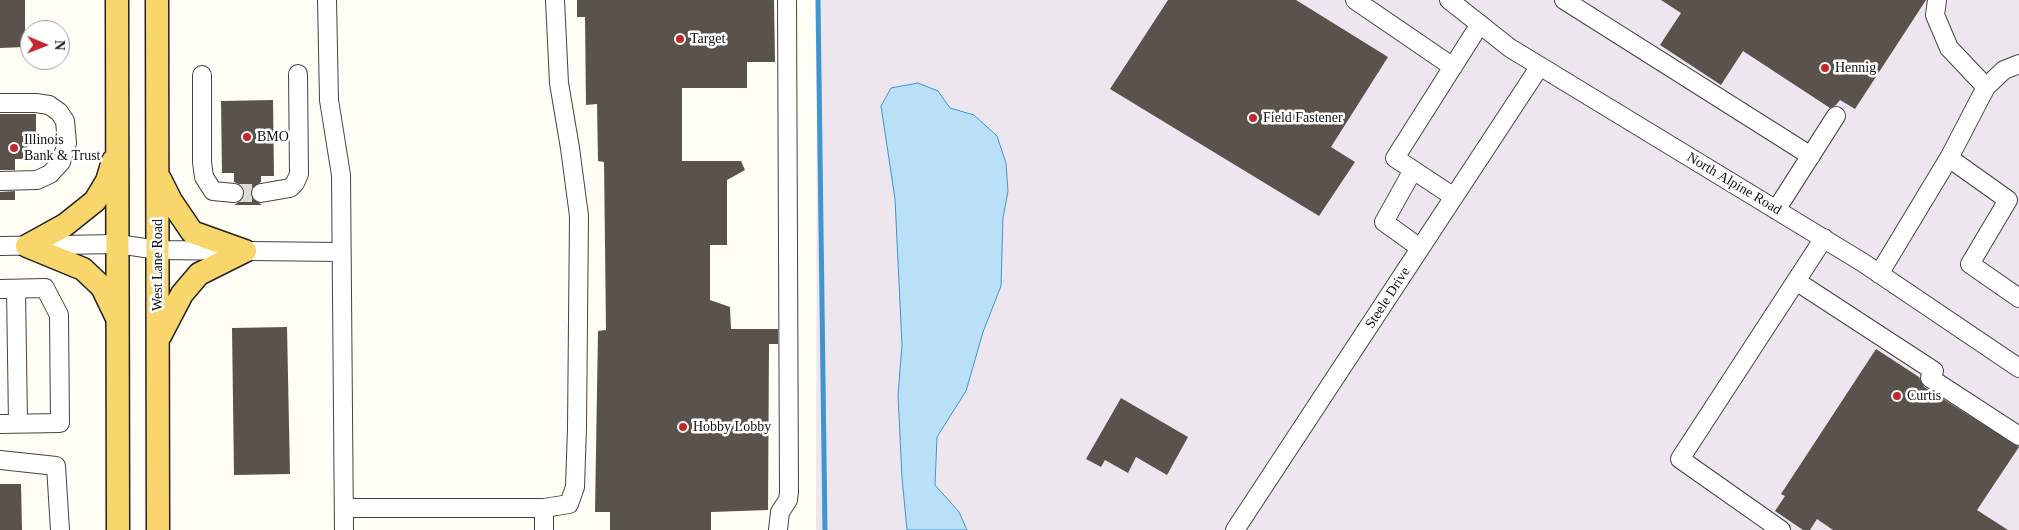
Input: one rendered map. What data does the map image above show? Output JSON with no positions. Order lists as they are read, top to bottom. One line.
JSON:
{"streets":{"main road":["West Lane Road"],"street":["North Alpine Road","Steele Drive"]},"crossings":[["North Alpine Road","Steele Drive"]],"places":["Target","Hennig","Field Fastener","BMO","Illinois Bank & Trust","Curtis","Hobby Lobby"],"north":"right"}
